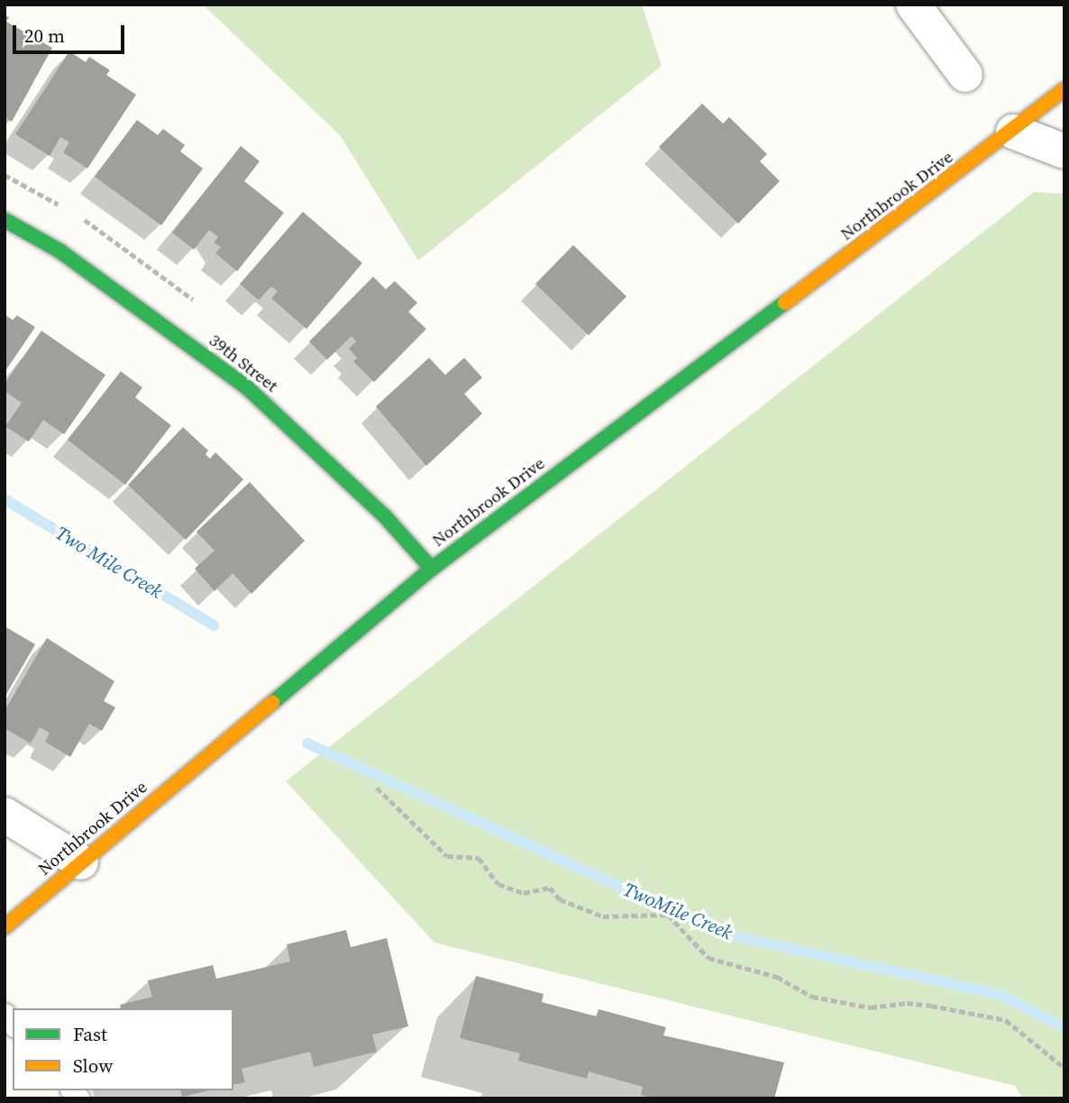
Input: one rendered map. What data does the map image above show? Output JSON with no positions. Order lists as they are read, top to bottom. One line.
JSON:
{"streets":{"street":["Northbrook Drive","39th Street"]},"crossings":[["Northbrook Drive","39th Street"]],"water":["Two Mile Creek","TwoMile Creek"],"legend":["Fast","Slow"],"scale_bar":"20 m"}
